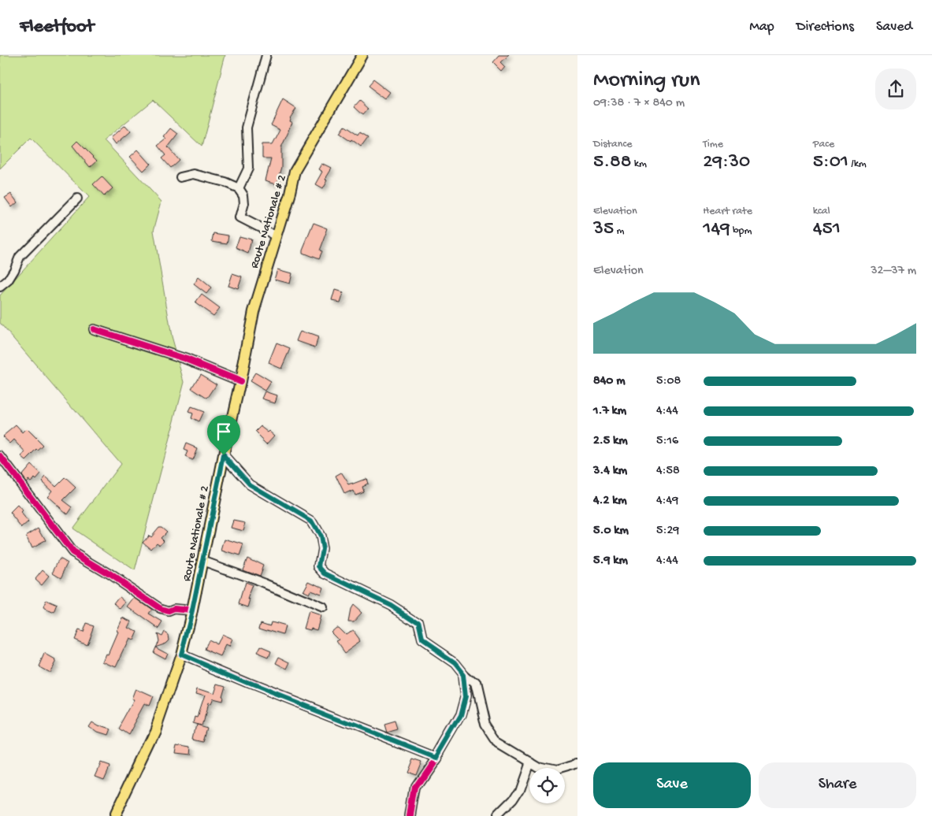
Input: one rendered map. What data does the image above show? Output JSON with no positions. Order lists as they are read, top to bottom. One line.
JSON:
{"streets":{"main road":["Route Nationale # 2"]},"page":{"header":"Fleetfoot","nav":["Map","Directions","Saved"],"heading":["Morning run","09:38 · 7 × 840 m"],"stats":[["Distance","5.88 km"],["Time","29:30"],["Pace","5:01 /km"],["Elevation","35 m"],["Heart rate","149 bpm"],["kcal","451"]],"chart":["Elevation","32–37 m"],"list":[{"name":"840 m","note":"5:08"},{"name":"1.7 km","note":"4:44"},{"name":"2.5 km","note":"5:16"},{"name":"3.4 km","note":"4:58"},{"name":"4.2 km","note":"4:49"},{"name":"5.0 km","note":"5:29"},{"name":"5.9 km","note":"4:44"}],"buttons":["Save","Share"]}}
